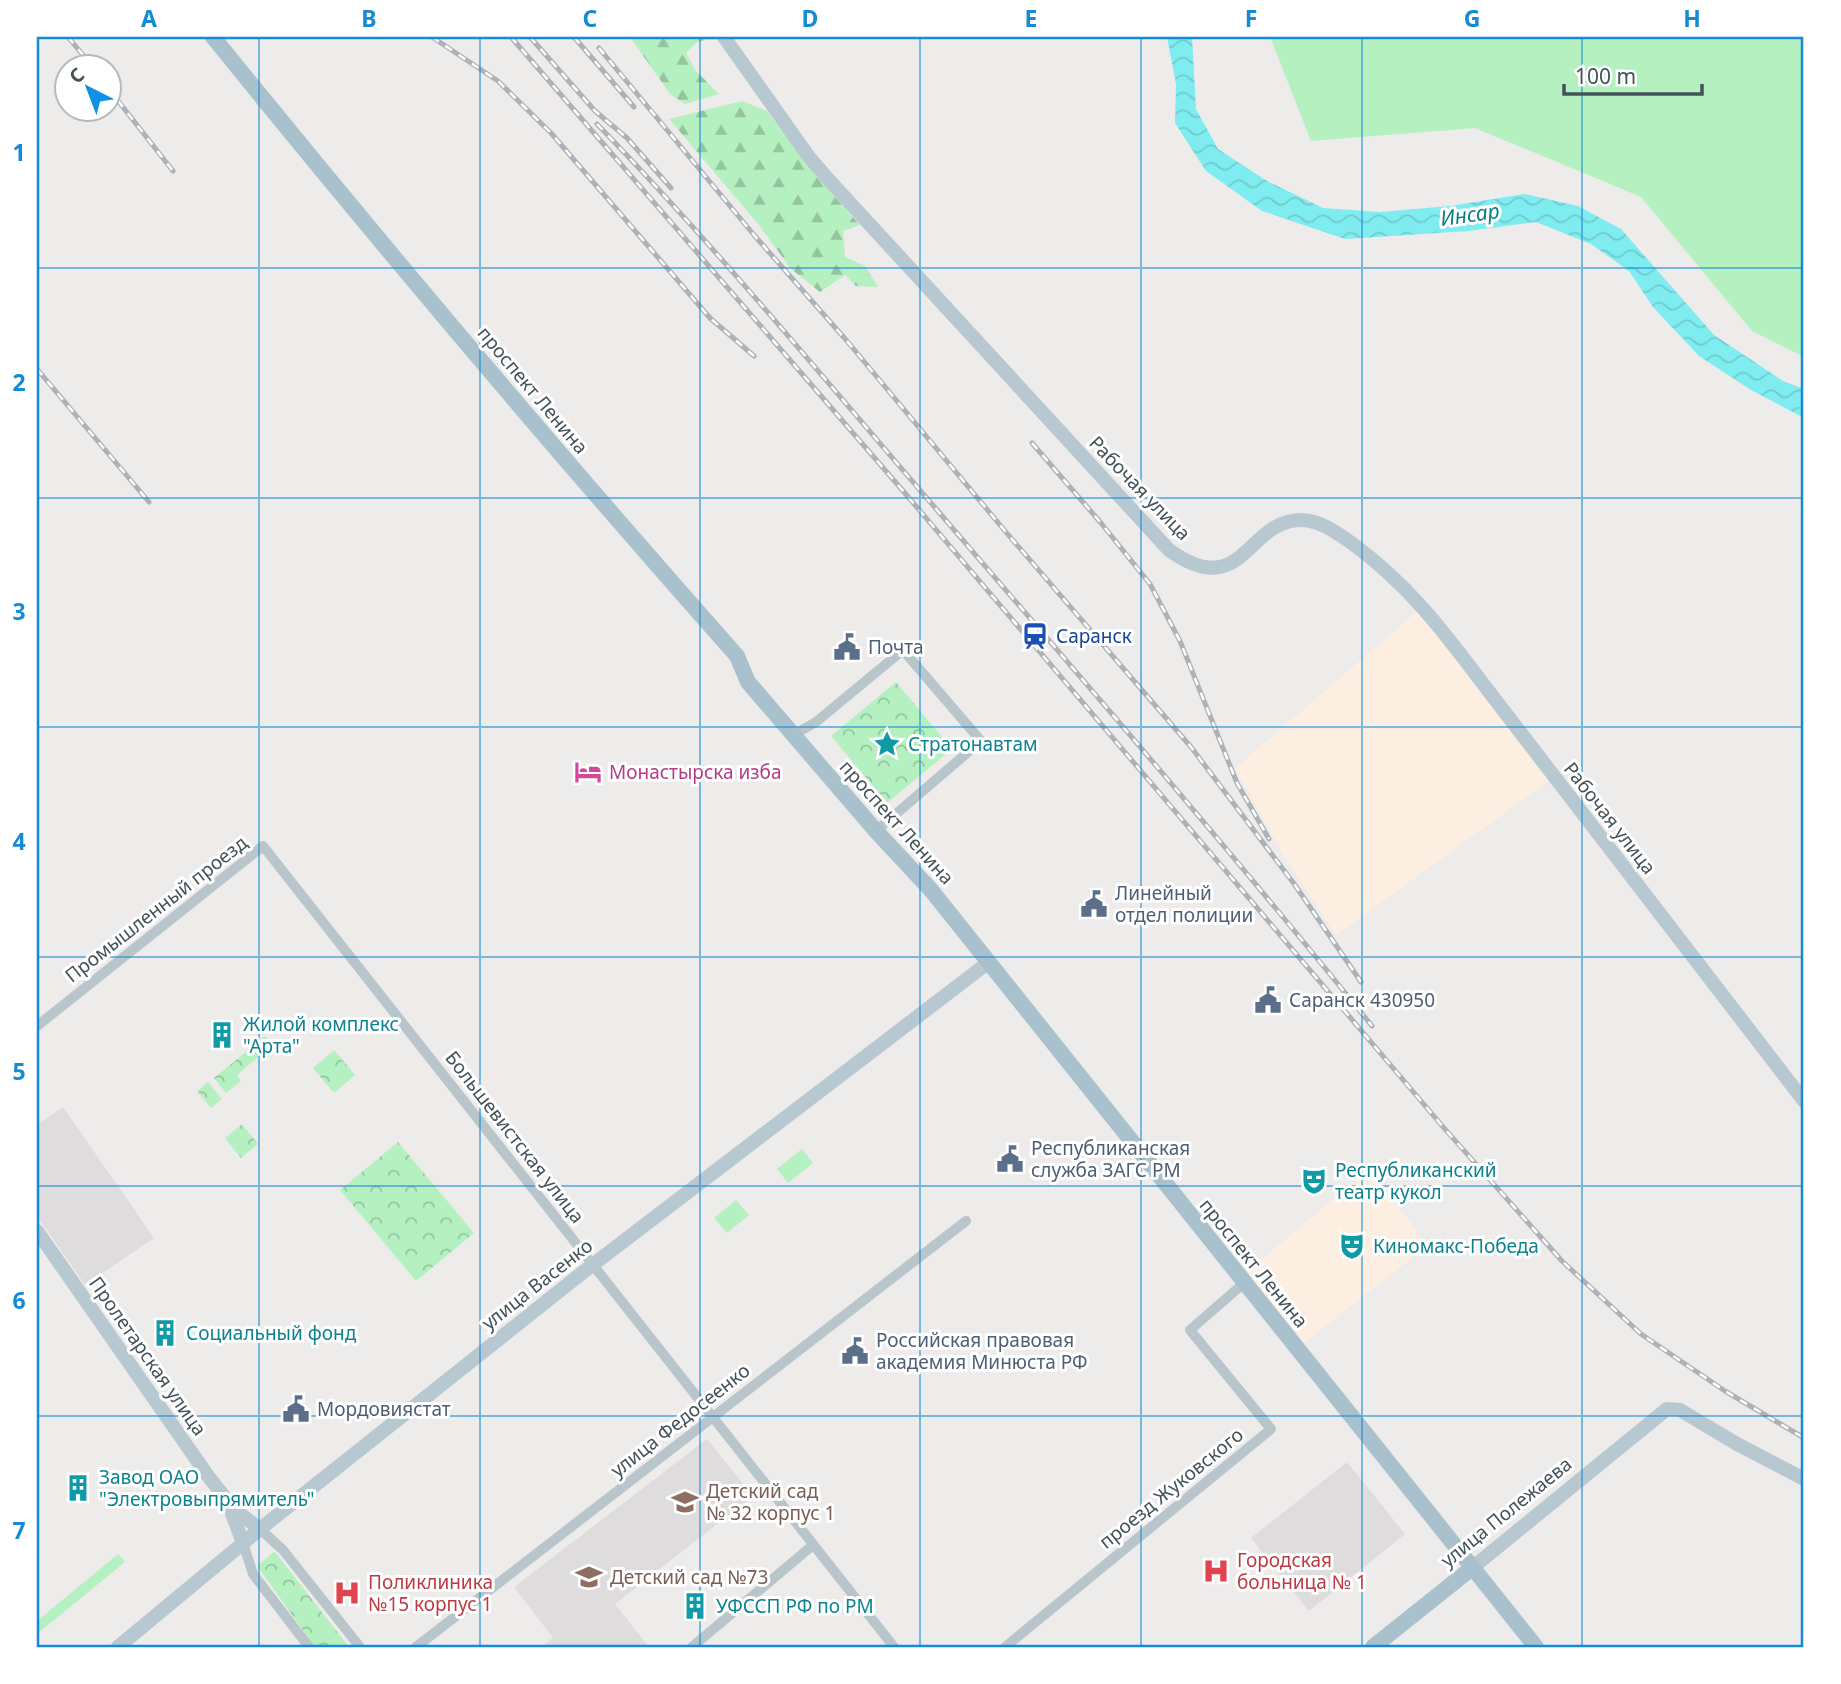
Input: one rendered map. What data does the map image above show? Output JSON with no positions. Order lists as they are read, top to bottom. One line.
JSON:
{"streets":{"main road":["проспект Ленина","улица Полежаева"],"street":["Рабочая улица","Промышленный проезд","Большевистская улица","улица Васенко","Пролетарская улица","улица Федосеенко","проезд Жуковского"]},"crossings":[["проспект Ленина","улица Васенко"],["проспект Ленина","проезд Жуковского"],["проспект Ленина","улица Полежаева"],["Промышленный проезд","Большевистская улица"],["Большевистская улица","улица Васенко"],["Большевистская улица","улица Федосеенко"],["улица Васенко","Пролетарская улица"]],"water":["Инсар"],"places":{"station":["Саранск"],"public building":["Почта","Линейный отдел полиции","Саранск 430950","Республиканская служба ЗАГС РМ","Российская правовая академия Минюста РФ","Мордовиястат"],"place":["Стратонавтам"],"hotel":["Монастырска изба"],"building":["Жилой комплекс \"Арта\"","Социальный фонд","Завод ОАО \"Электровыпрямитель\"","УФССП РФ по РМ"],"theatre":["Республиканский театр кукол","Киномакс-Победа"],"school or university":["Детский сад № 32 корпус 1","Детский сад №73"],"hospital":["Городская больница № 1","Поликлиника №15 корпус 1"]},"scale_bar":"100 m","north":"top left","grid":{"columns":["A","B","C","D","E","F","G","H"],"rows":["1","2","3","4","5","6","7"]}}
